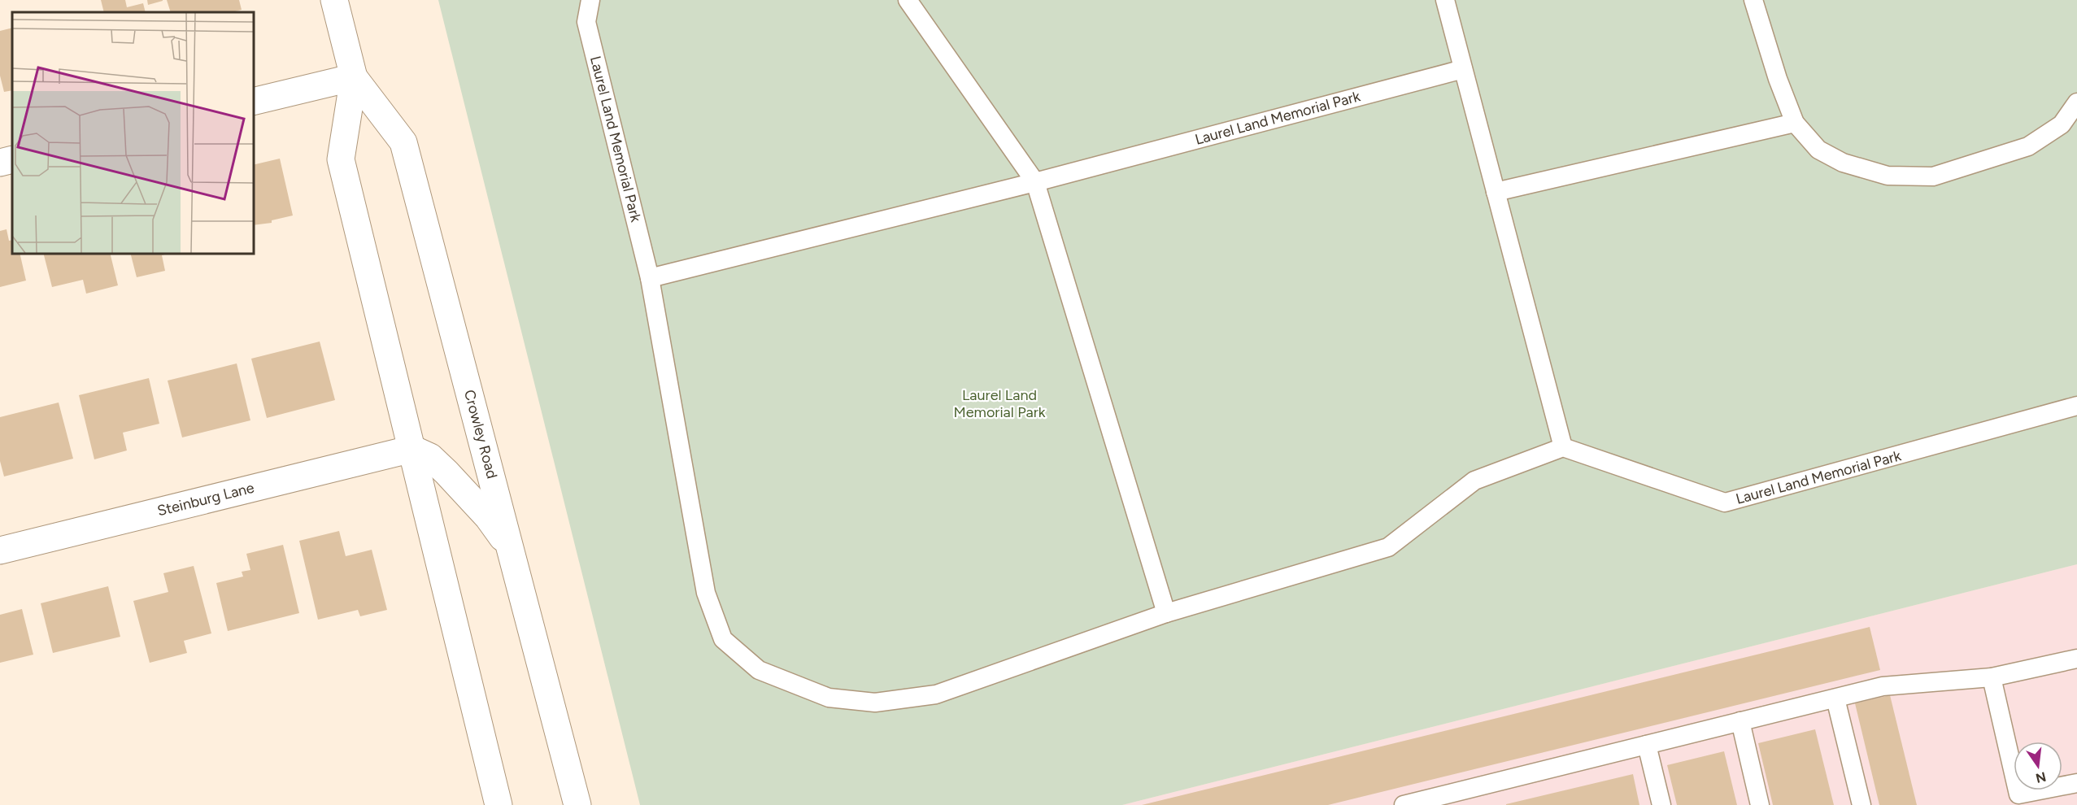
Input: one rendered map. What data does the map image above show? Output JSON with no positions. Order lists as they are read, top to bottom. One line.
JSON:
{"streets":{"main road":["Crowley Road","Steinburg Lane"],"lane":["Laurel Land Memorial Park"]},"crossings":[["Crowley Road","Steinburg Lane"]],"parks":["Laurel Land Memorial Park"],"north":"bottom"}
